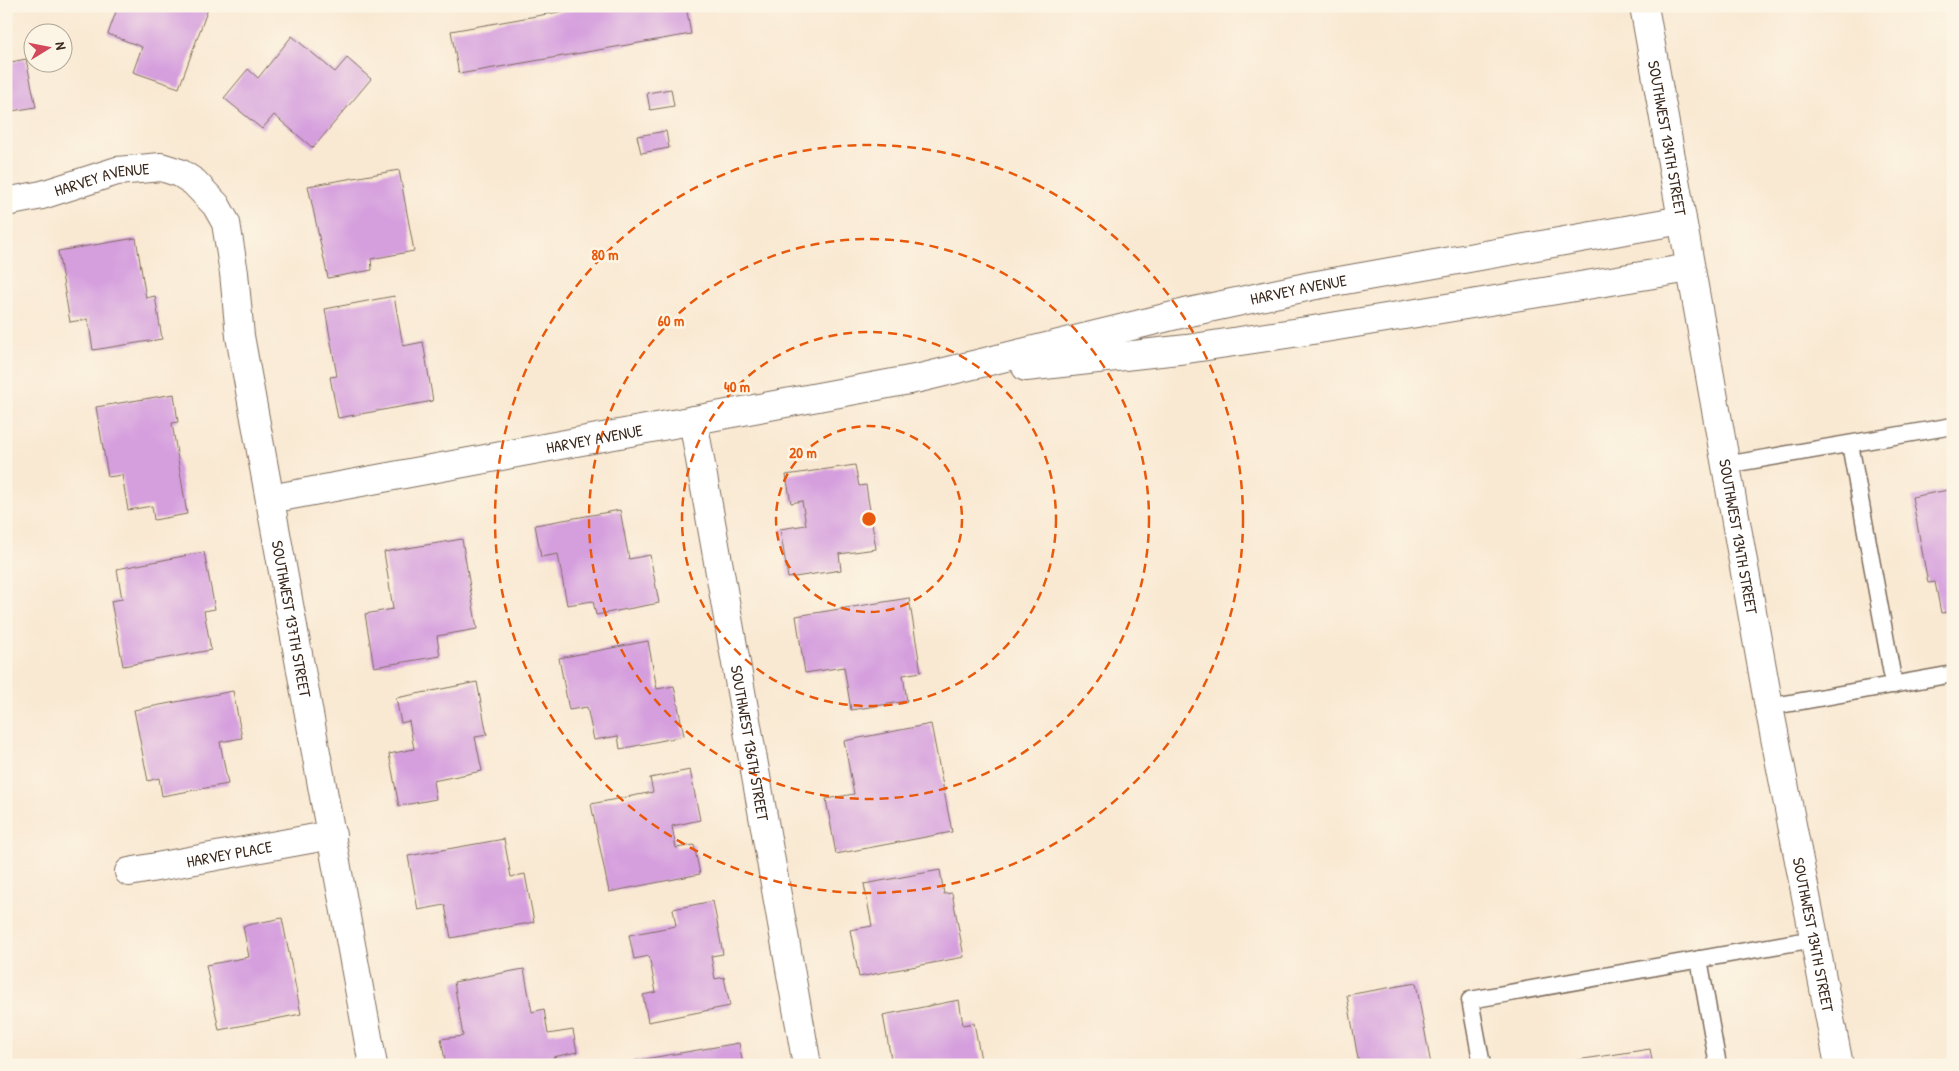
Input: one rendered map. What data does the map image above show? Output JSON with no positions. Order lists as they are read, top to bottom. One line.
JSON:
{"streets":{"street":["SOUTHWEST 134TH STREET","HARVEY AVENUE","SOUTHWEST 137TH STREET","SOUTHWEST 136TH STREET","HARVEY PLACE"]},"crossings":[["SOUTHWEST 134TH STREET","HARVEY AVENUE"],["HARVEY AVENUE","SOUTHWEST 137TH STREET"],["HARVEY AVENUE","SOUTHWEST 136TH STREET"],["SOUTHWEST 137TH STREET","HARVEY PLACE"]],"north":"right","rings":["80 m","60 m","40 m","20 m"]}
